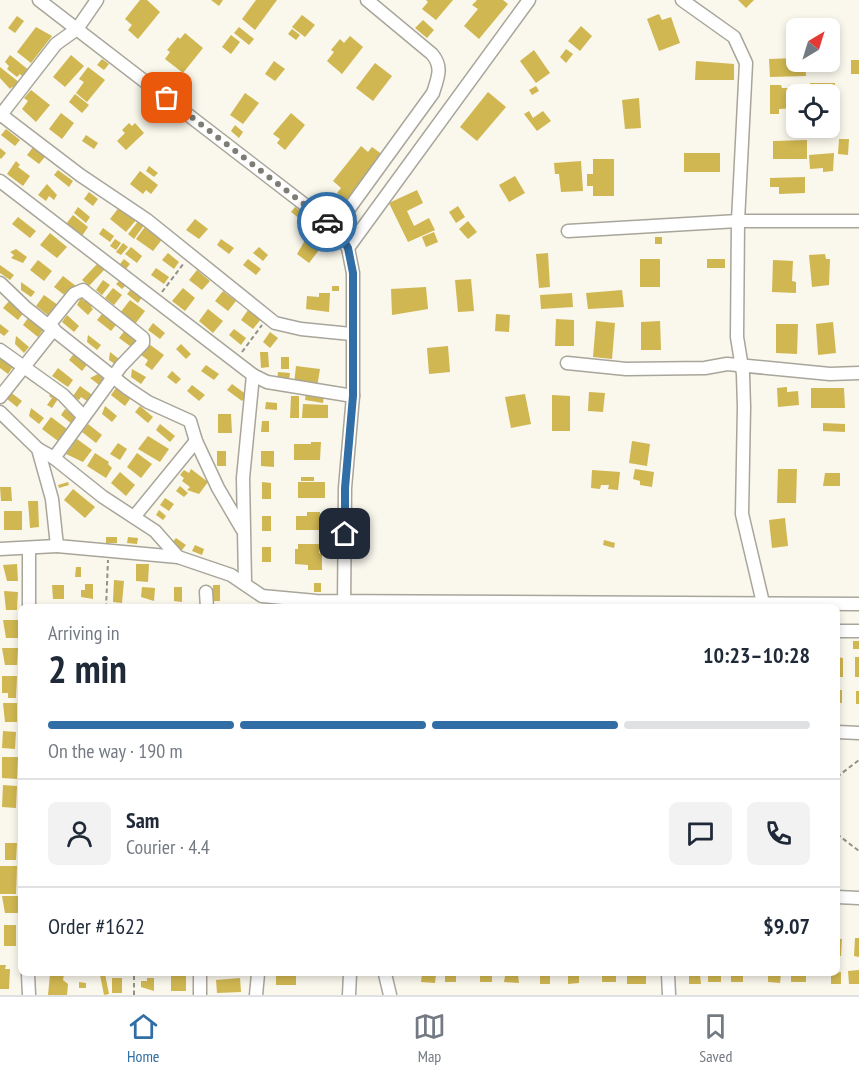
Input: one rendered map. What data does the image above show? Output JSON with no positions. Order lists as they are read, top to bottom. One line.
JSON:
{"north":"top right","page":{"heading":["2 min","Arriving in","10:23–10:28"],"panel":["Sam","Courier · 4.4","Order #1622","$9.07"],"bar":"On the way · 190 m","tabs":["Home","Map","Saved"]}}
